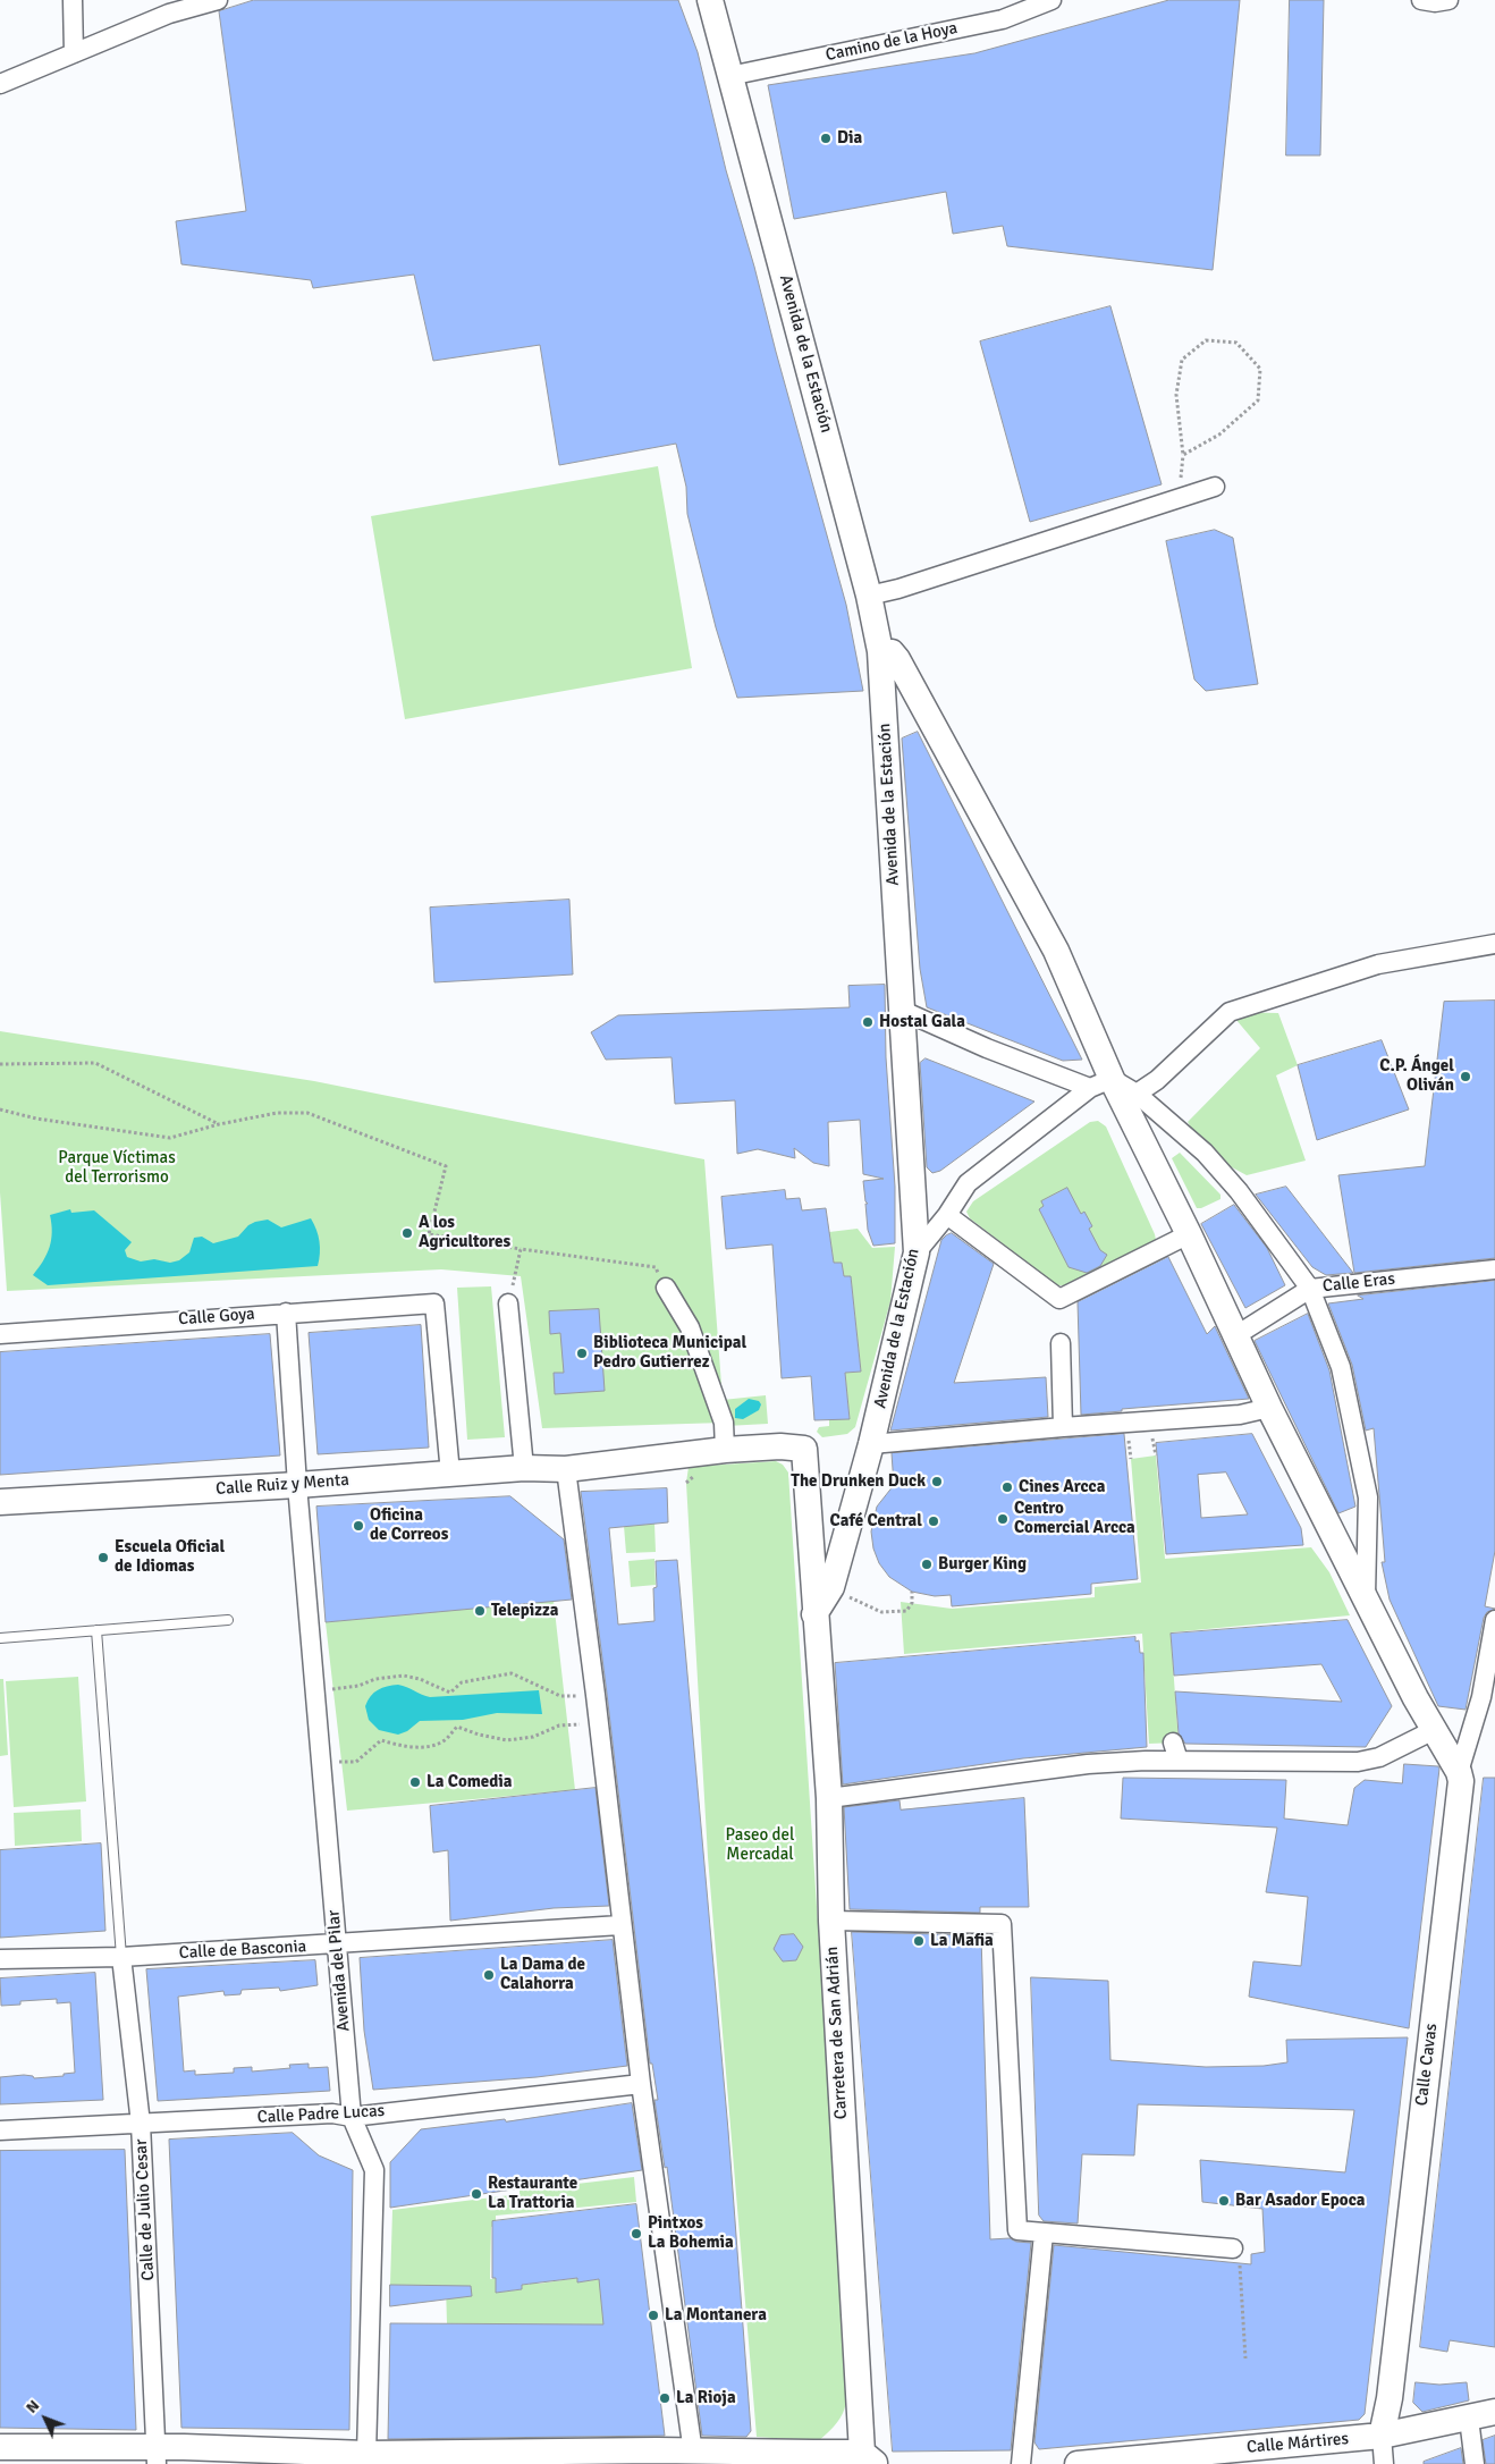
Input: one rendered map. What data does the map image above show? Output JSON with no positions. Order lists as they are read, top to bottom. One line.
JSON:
{"streets":{"street":["Camino de la Hoya","Avenida de la Estación","Calle Eras","Calle Goya","Calle Ruiz y Menta","Calle de Basconia","Avenida del Pilar","Carretera de San Adrián","Calle Cavas","Calle Padre Lucas","Calle de Julio Cesar","Calle Mártires"]},"crossings":[["Camino de la Hoya","Avenida de la Estación"],["Avenida de la Estación","Carretera de San Adrián"],["Calle Goya","Calle Ruiz y Menta"],["Calle Goya","Avenida del Pilar"],["Calle Ruiz y Menta","Avenida del Pilar"],["Calle Ruiz y Menta","Carretera de San Adrián"],["Calle de Basconia","Avenida del Pilar"],["Calle de Basconia","Calle de Julio Cesar"],["Avenida del Pilar","Calle Padre Lucas"],["Calle Cavas","Calle Mártires"],["Calle Padre Lucas","Calle de Julio Cesar"]],"parks":["Parque Víctimas del Terrorismo","Paseo del Mercadal"],"places":["Dia","Hostal Gala","C.P. Ángel Oliván","A los Agricultores","Biblioteca Municipal Pedro Gutierrez","The Drunken Duck","Cines Arcca","Centro Comercial Arcca","Café Central","Oficina de Correos","Escuela Oficial de Idiomas","Burger King","Telepizza","La Comedia","La Mafia","La Dama de Calahorra","Restaurante La Trattoria","Bar Asador Epoca","Pintxos La Bohemia","La Montanera","La Rioja"],"north":"top left"}
